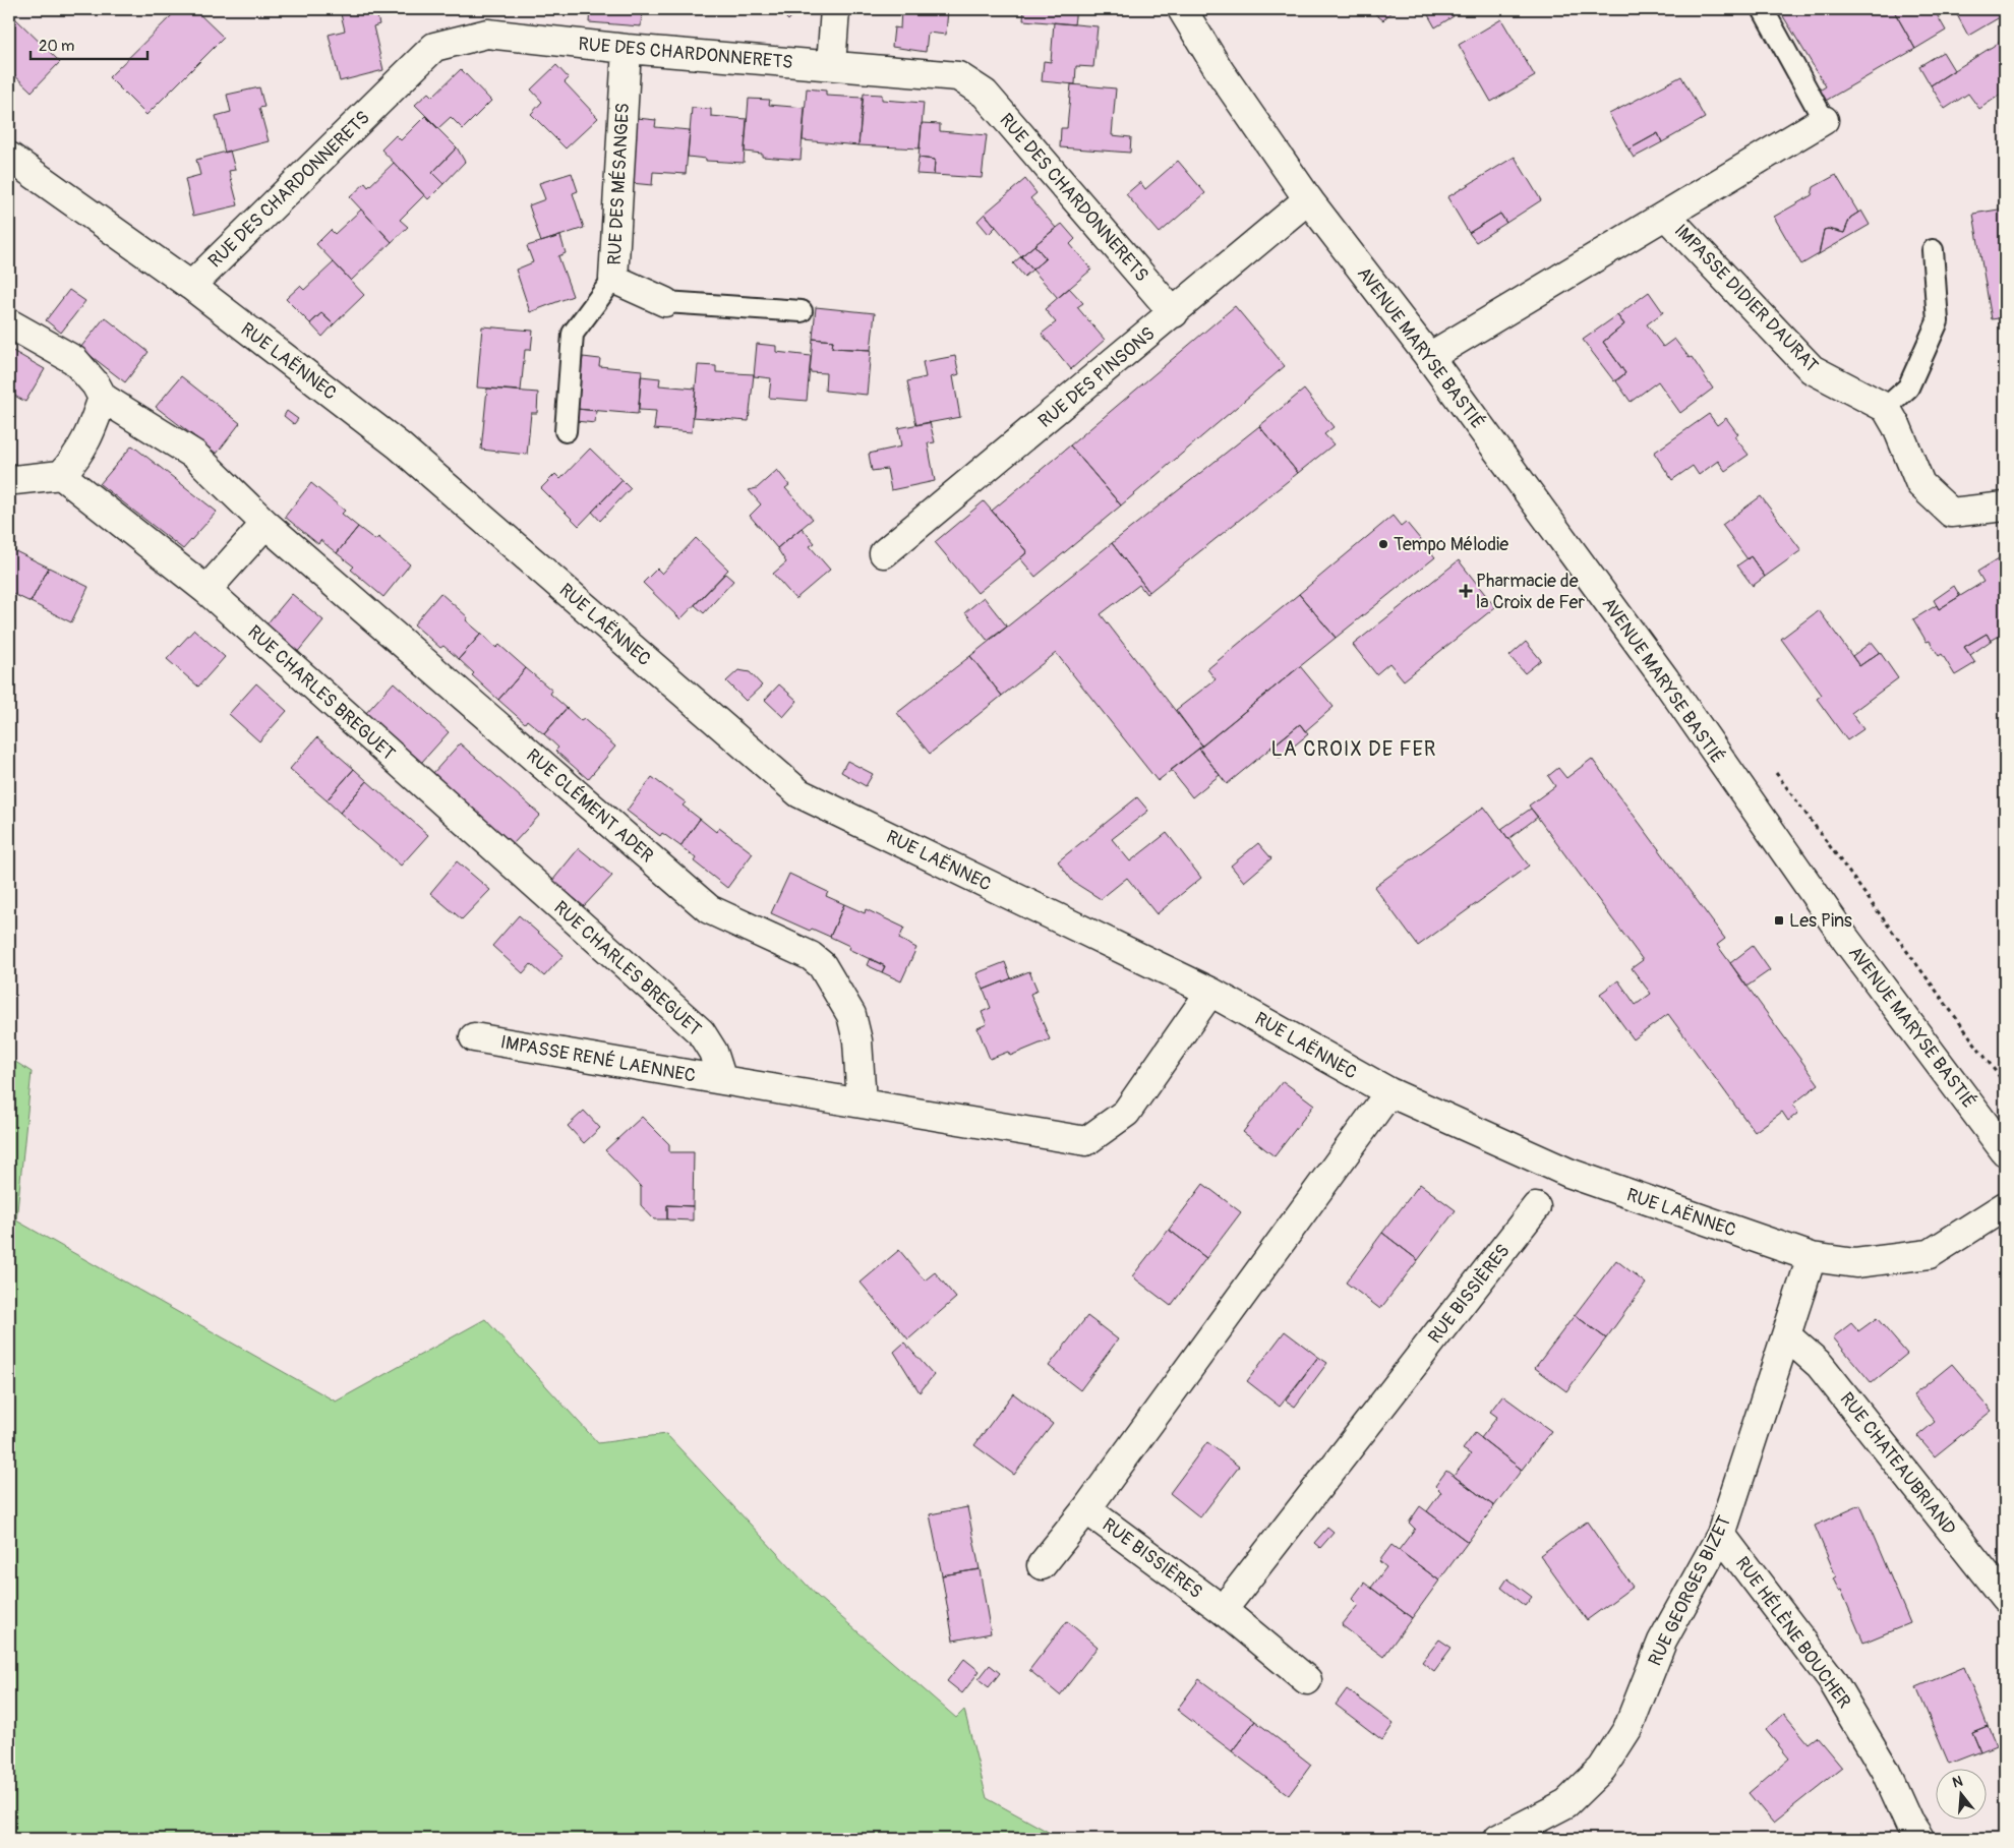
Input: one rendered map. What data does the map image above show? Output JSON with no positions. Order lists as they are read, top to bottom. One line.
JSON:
{"streets":{"street":["RUE DES CHARDONNERETS","RUE DES MÉSANGES","IMPASSE DIDIER DAURAT","AVENUE MARYSE BASTIÉ","RUE LAËNNEC","RUE DES PINSONS","RUE CHARLES BREGUET","RUE CLÉMENT ADER","IMPASSE RENÉ LAENNEC","RUE BISSIÈRES","RUE CHATEAUBRIAND","RUE GEORGES BIZET","RUE HÉLÈNE BOUCHER"]},"crossings":[["RUE DES CHARDONNERETS","RUE DES MÉSANGES"],["RUE DES CHARDONNERETS","RUE LAËNNEC"],["RUE DES CHARDONNERETS","RUE DES PINSONS"],["IMPASSE DIDIER DAURAT","AVENUE MARYSE BASTIÉ"],["AVENUE MARYSE BASTIÉ","RUE DES PINSONS"],["RUE LAËNNEC","RUE BISSIÈRES"],["RUE LAËNNEC","RUE GEORGES BIZET"],["RUE CHARLES BREGUET","IMPASSE RENÉ LAENNEC"],["RUE CHATEAUBRIAND","RUE GEORGES BIZET"],["RUE GEORGES BIZET","RUE HÉLÈNE BOUCHER"]],"districts":["LA CROIX DE FER"],"places":{"other":["Tempo Mélodie"],"health":["Pharmacie de la Croix de Fer"],"transit":["Les Pins"]},"scale_bar":"20 m","north":"top"}
